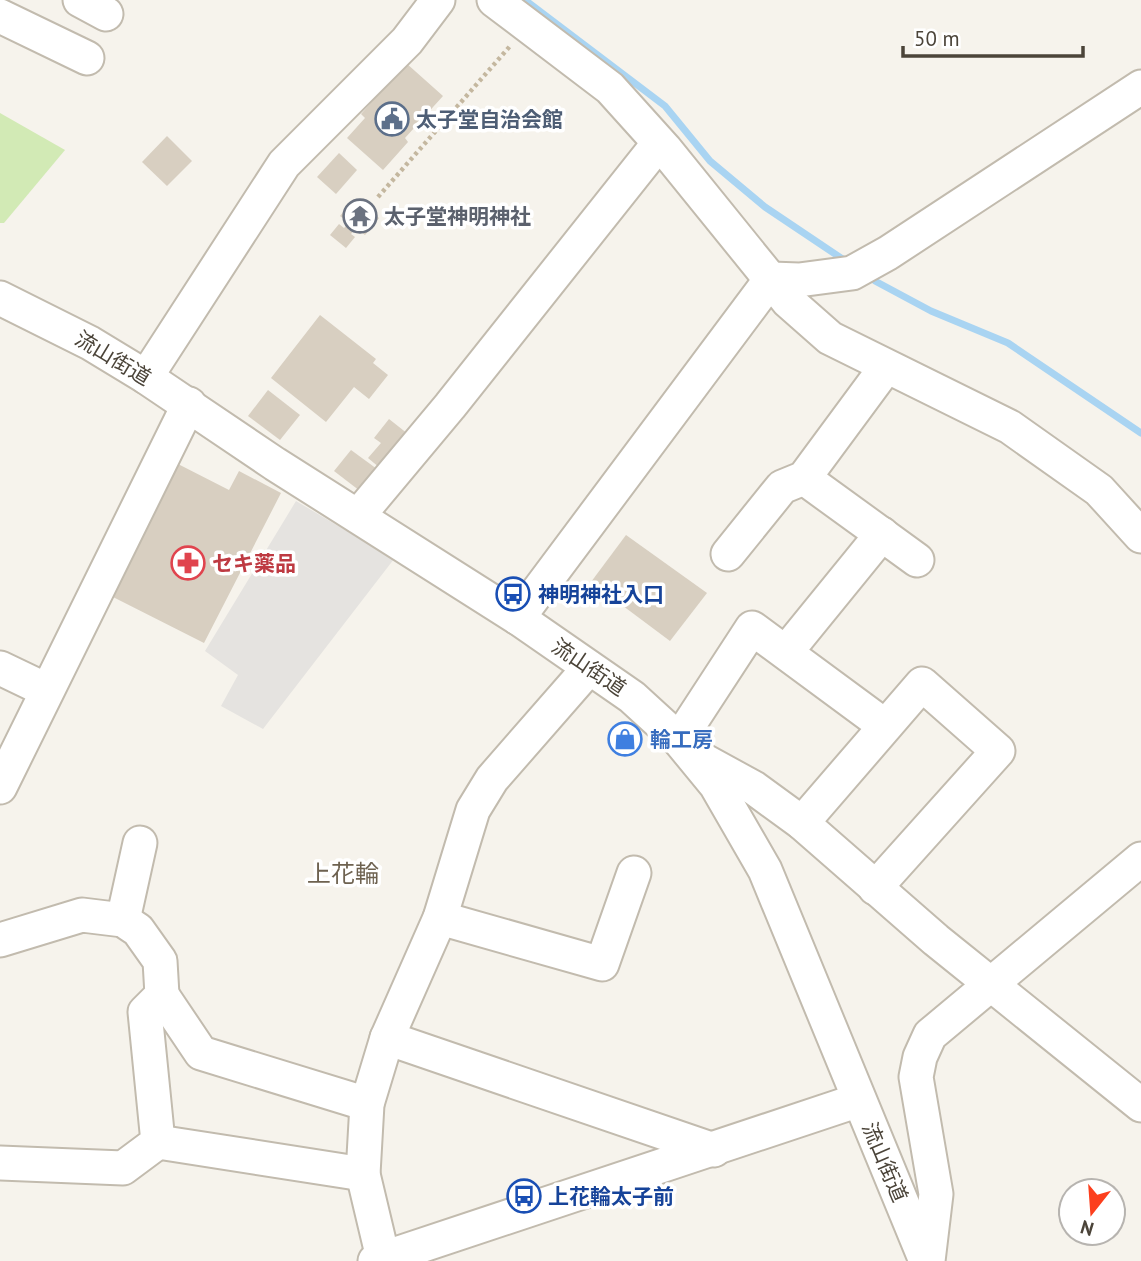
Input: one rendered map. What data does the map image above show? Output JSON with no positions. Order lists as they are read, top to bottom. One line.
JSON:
{"streets":{"street":["流山街道"]},"districts":["上花輪"],"places":{"public building":["太子堂自治会館"],"temple":["太子堂神明神社"],"pharmacy":["セキ薬品"],"bus stop":["神明神社入口","上花輪太子前"],"shop":["輪工房"]},"scale_bar":"50 m","north":"bottom"}
